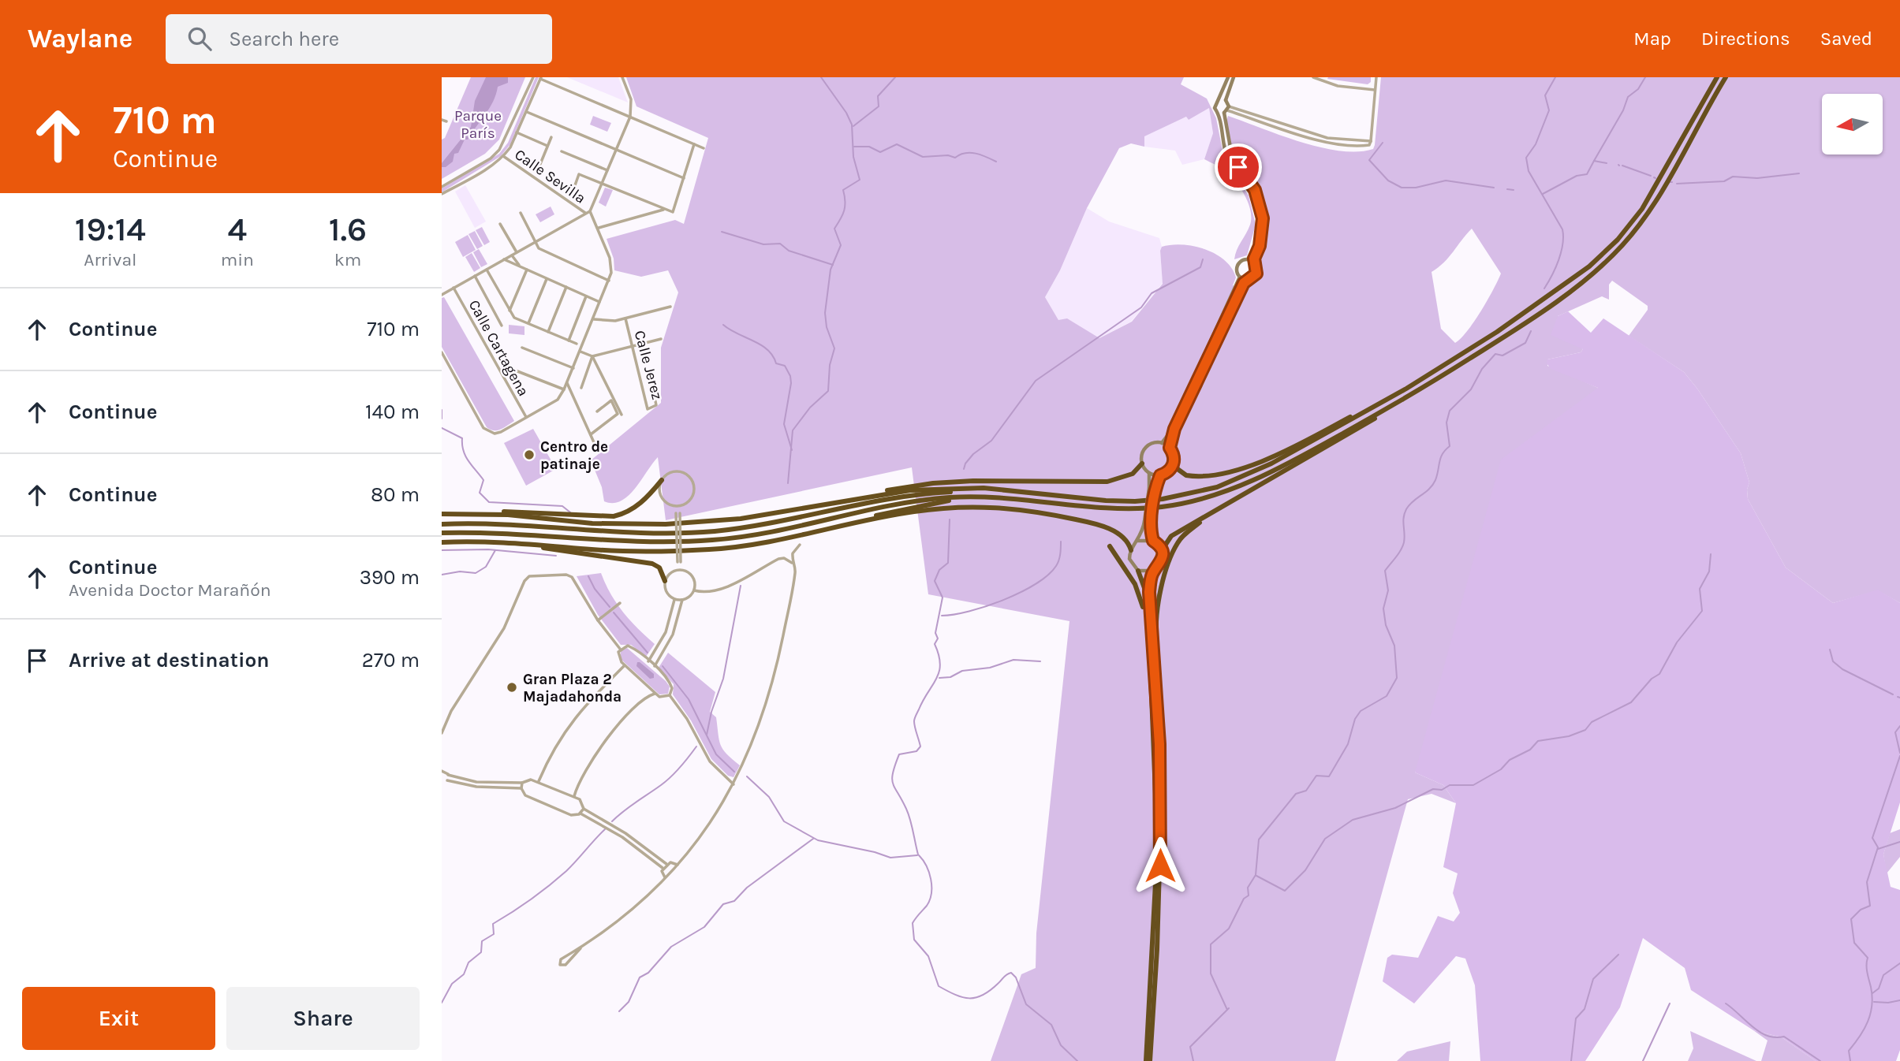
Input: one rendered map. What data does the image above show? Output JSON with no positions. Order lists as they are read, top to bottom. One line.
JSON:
{"streets":{"street":["Calle Sevilla","Calle Cartagena","Calle Jerez"]},"parks":["Parque París"],"places":["Centro de patinaje","Gran Plaza 2 Majadahonda"],"north":"left","page":{"header":"Waylane","search":"Search here","nav":["Map","Directions","Saved"],"turn":["710 m","Continue"],"eta":["19:14","Arrival","4","min","1.6","km"],"list":[{"name":"Continue","value":"710 m"},{"name":"Continue","value":"140 m"},{"name":"Continue","value":"80 m"},{"name":"Continue","note":"Avenida Doctor Marañón","value":"390 m"},{"name":"Arrive at destination","value":"270 m"}],"buttons":["Exit","Share"]}}
